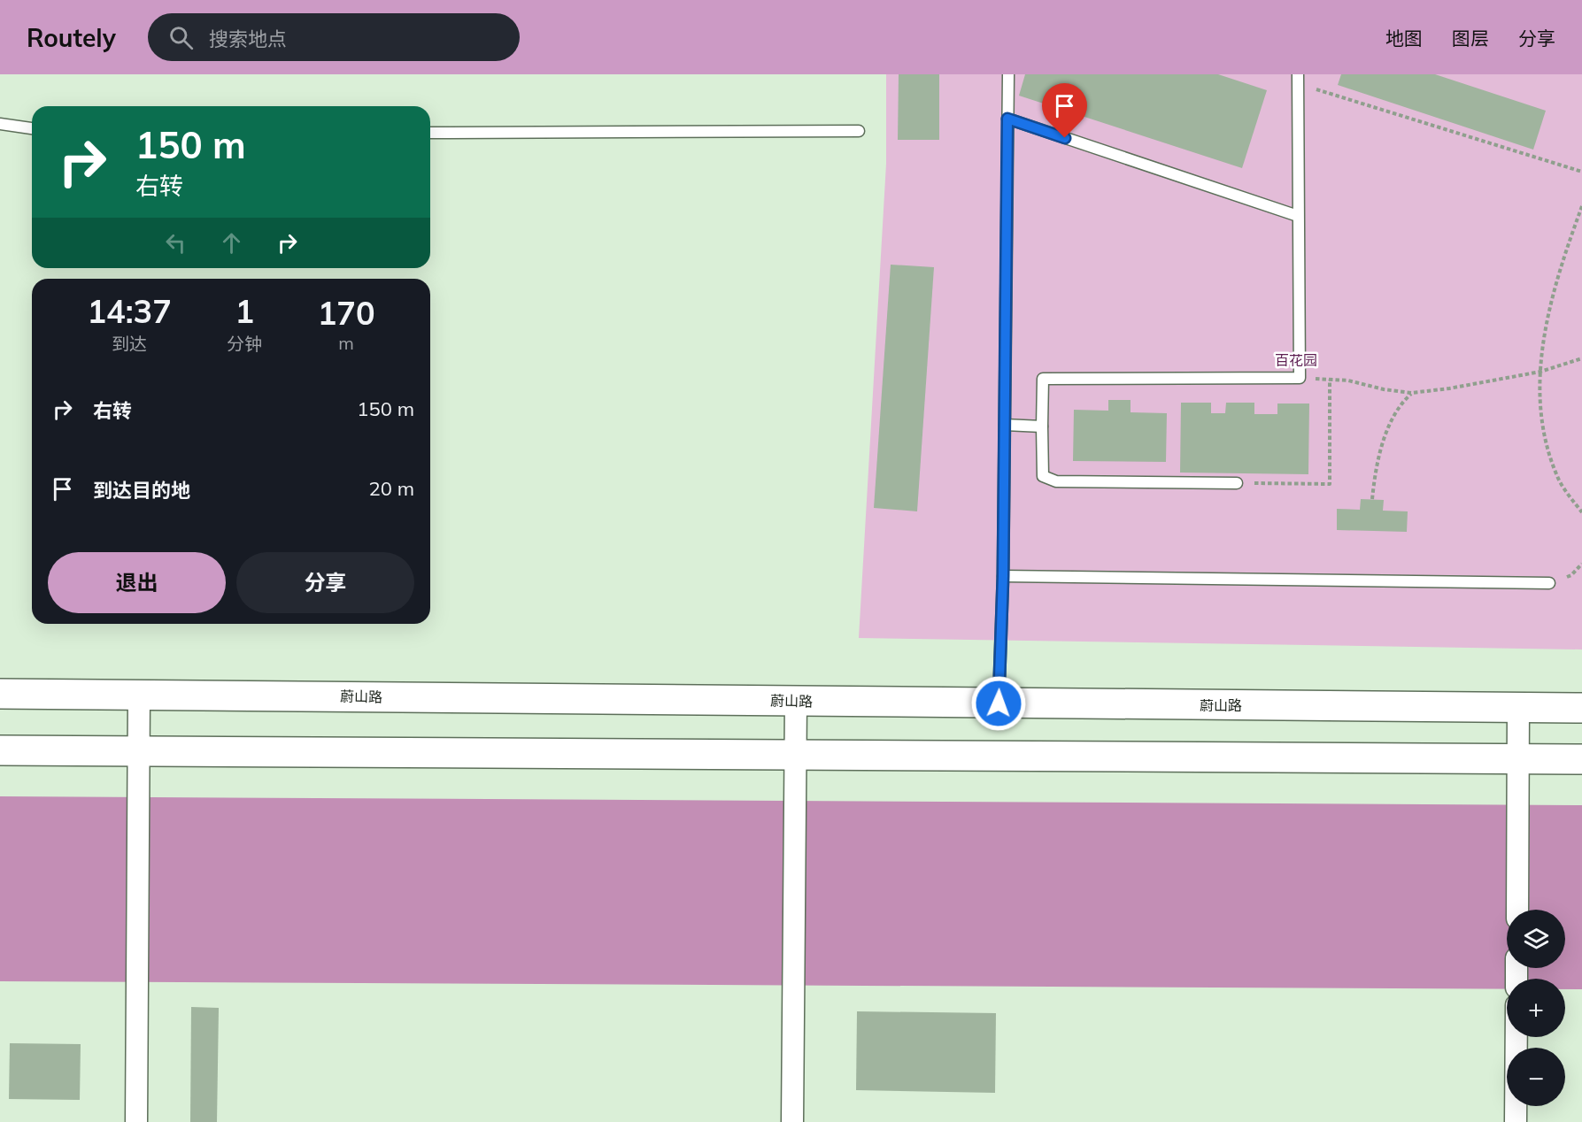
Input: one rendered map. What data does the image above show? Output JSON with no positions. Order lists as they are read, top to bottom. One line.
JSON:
{"streets":{"main road":["蔚山路"]},"parks":["百花园"],"page":{"header":"Routely","search":"搜索地点","nav":["地图","图层","分享"],"turn":["150 m","右转"],"eta":["14:37","到达","1","分钟","170","m"],"list":[{"name":"右转","value":"150 m"},{"name":"到达目的地","value":"20 m"}],"buttons":["退出","分享"],"map_buttons":["+","−"]}}
